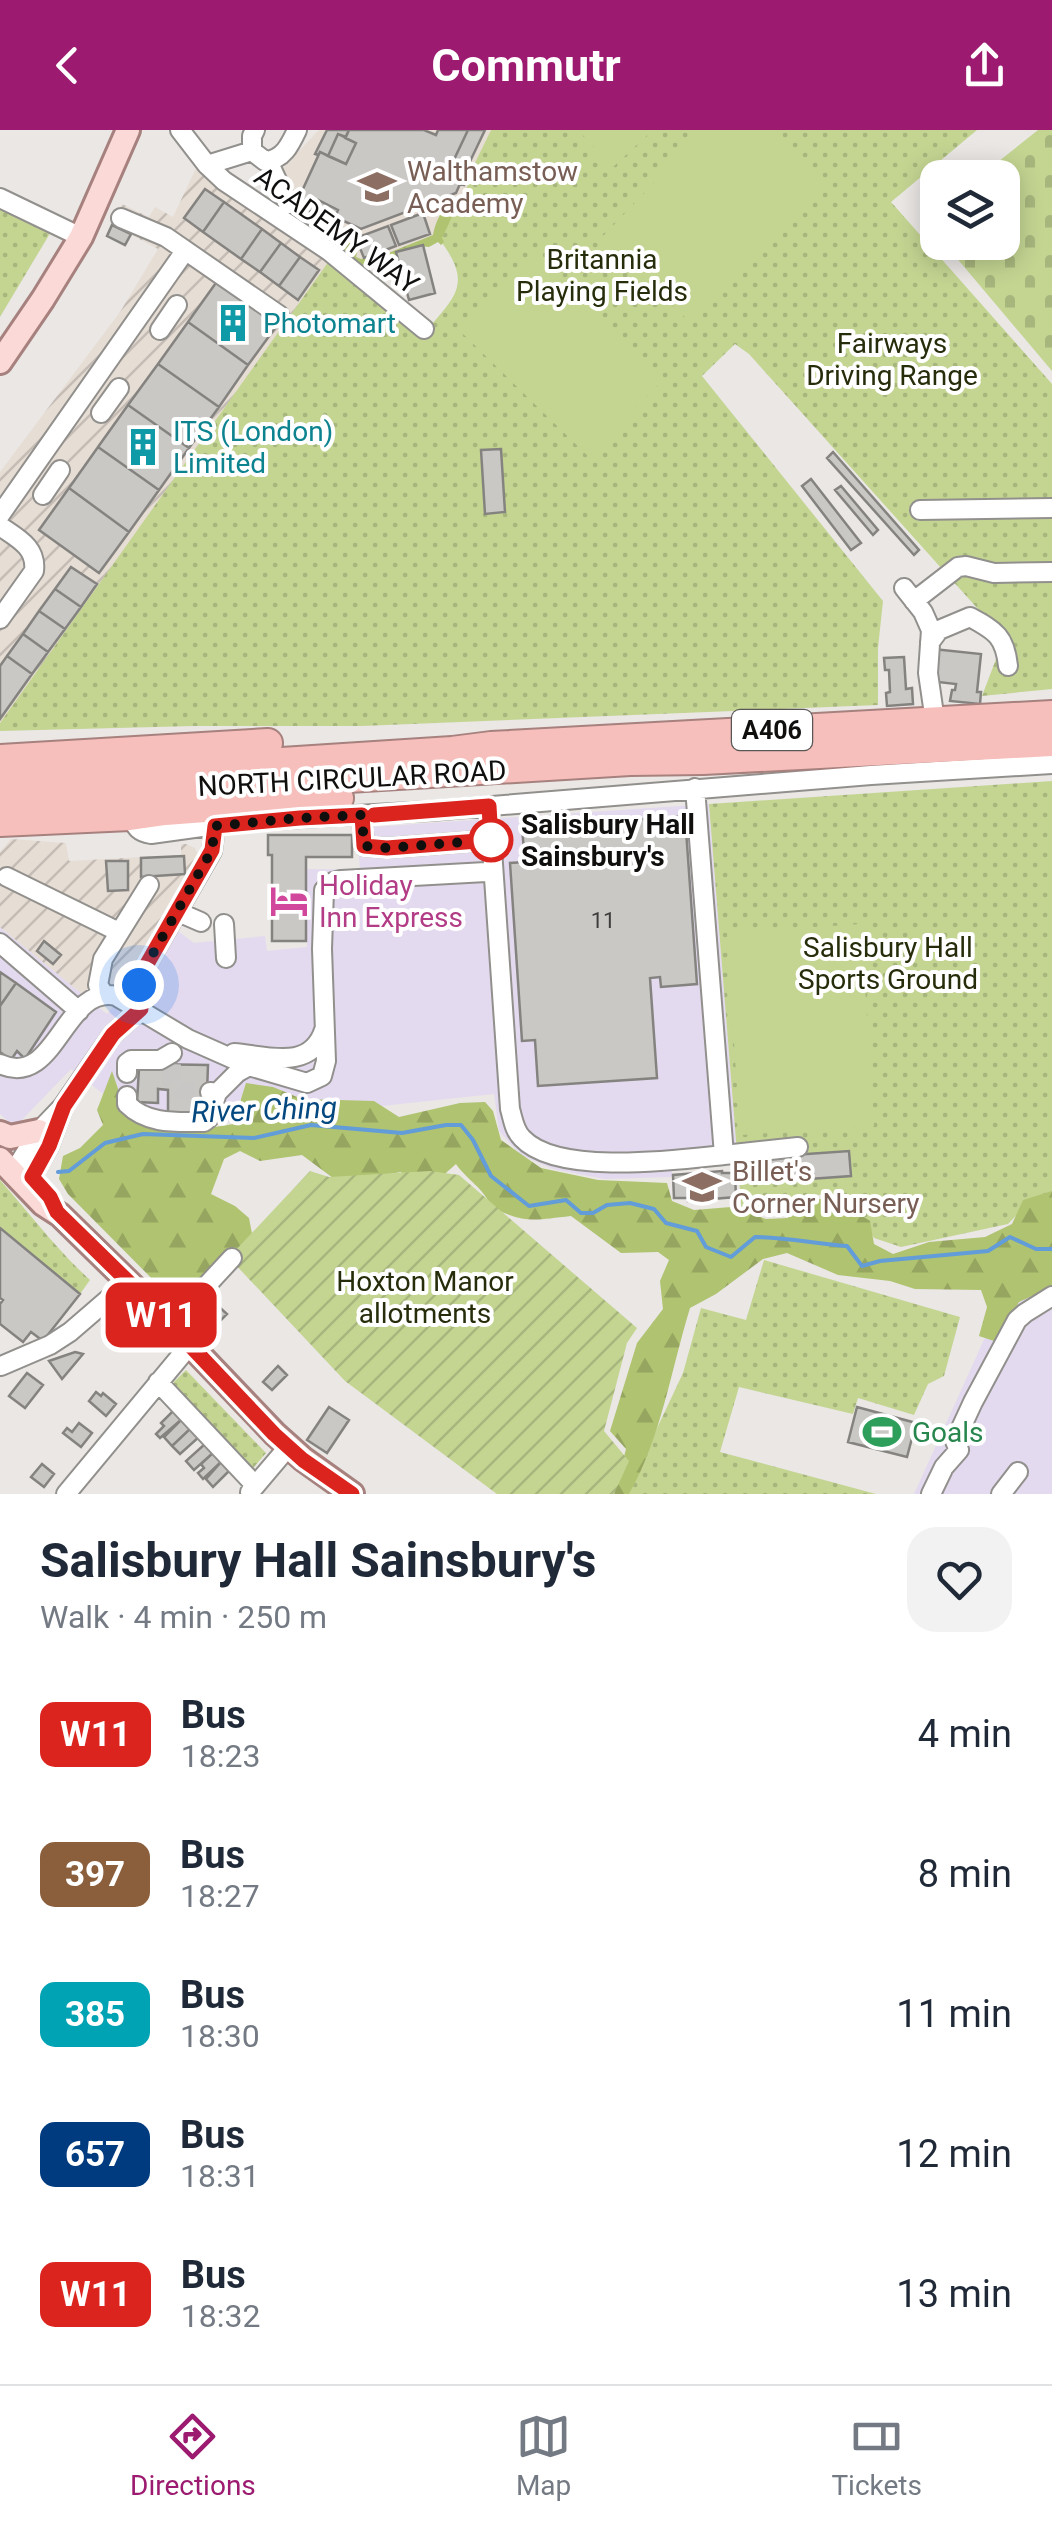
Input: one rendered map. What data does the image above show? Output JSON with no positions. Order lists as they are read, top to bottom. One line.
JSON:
{"streets":{"highway":["A406","NORTH CIRCULAR ROAD"],"street":["ACADEMY WAY"]},"crossings":[["A406","NORTH CIRCULAR ROAD"]],"water":["River Ching"],"parks":["Britannia Playing Fields","Fairways Driving Range","Salisbury Hall Sports Ground","Hoxton Manor allotments"],"places":{"school or university":["Walthamstow Academy","Billet's Corner Nursery"],"building":["Photomart","ITS (London) Limited"],"other":["Salisbury Hall Sainsbury's"],"hotel":["Holiday Inn Express"],"sports":["Goals"]},"lines":["bus line W11"],"house_numbers":["11"],"page":{"header":"Commutr","on_map":"W11","heading":["Salisbury Hall Sainsbury's","Walk · 4 min · 250 m"],"list":[{"mark":"W11","name":"Bus","note":"18:23","value":"4 min"},{"mark":"397","name":"Bus","note":"18:27","value":"8 min"},{"mark":"385","name":"Bus","note":"18:30","value":"11 min"},{"mark":"657","name":"Bus","note":"18:31","value":"12 min"},{"mark":"W11","name":"Bus","note":"18:32","value":"13 min"}],"tabs":["Directions","Map","Tickets"]}}
